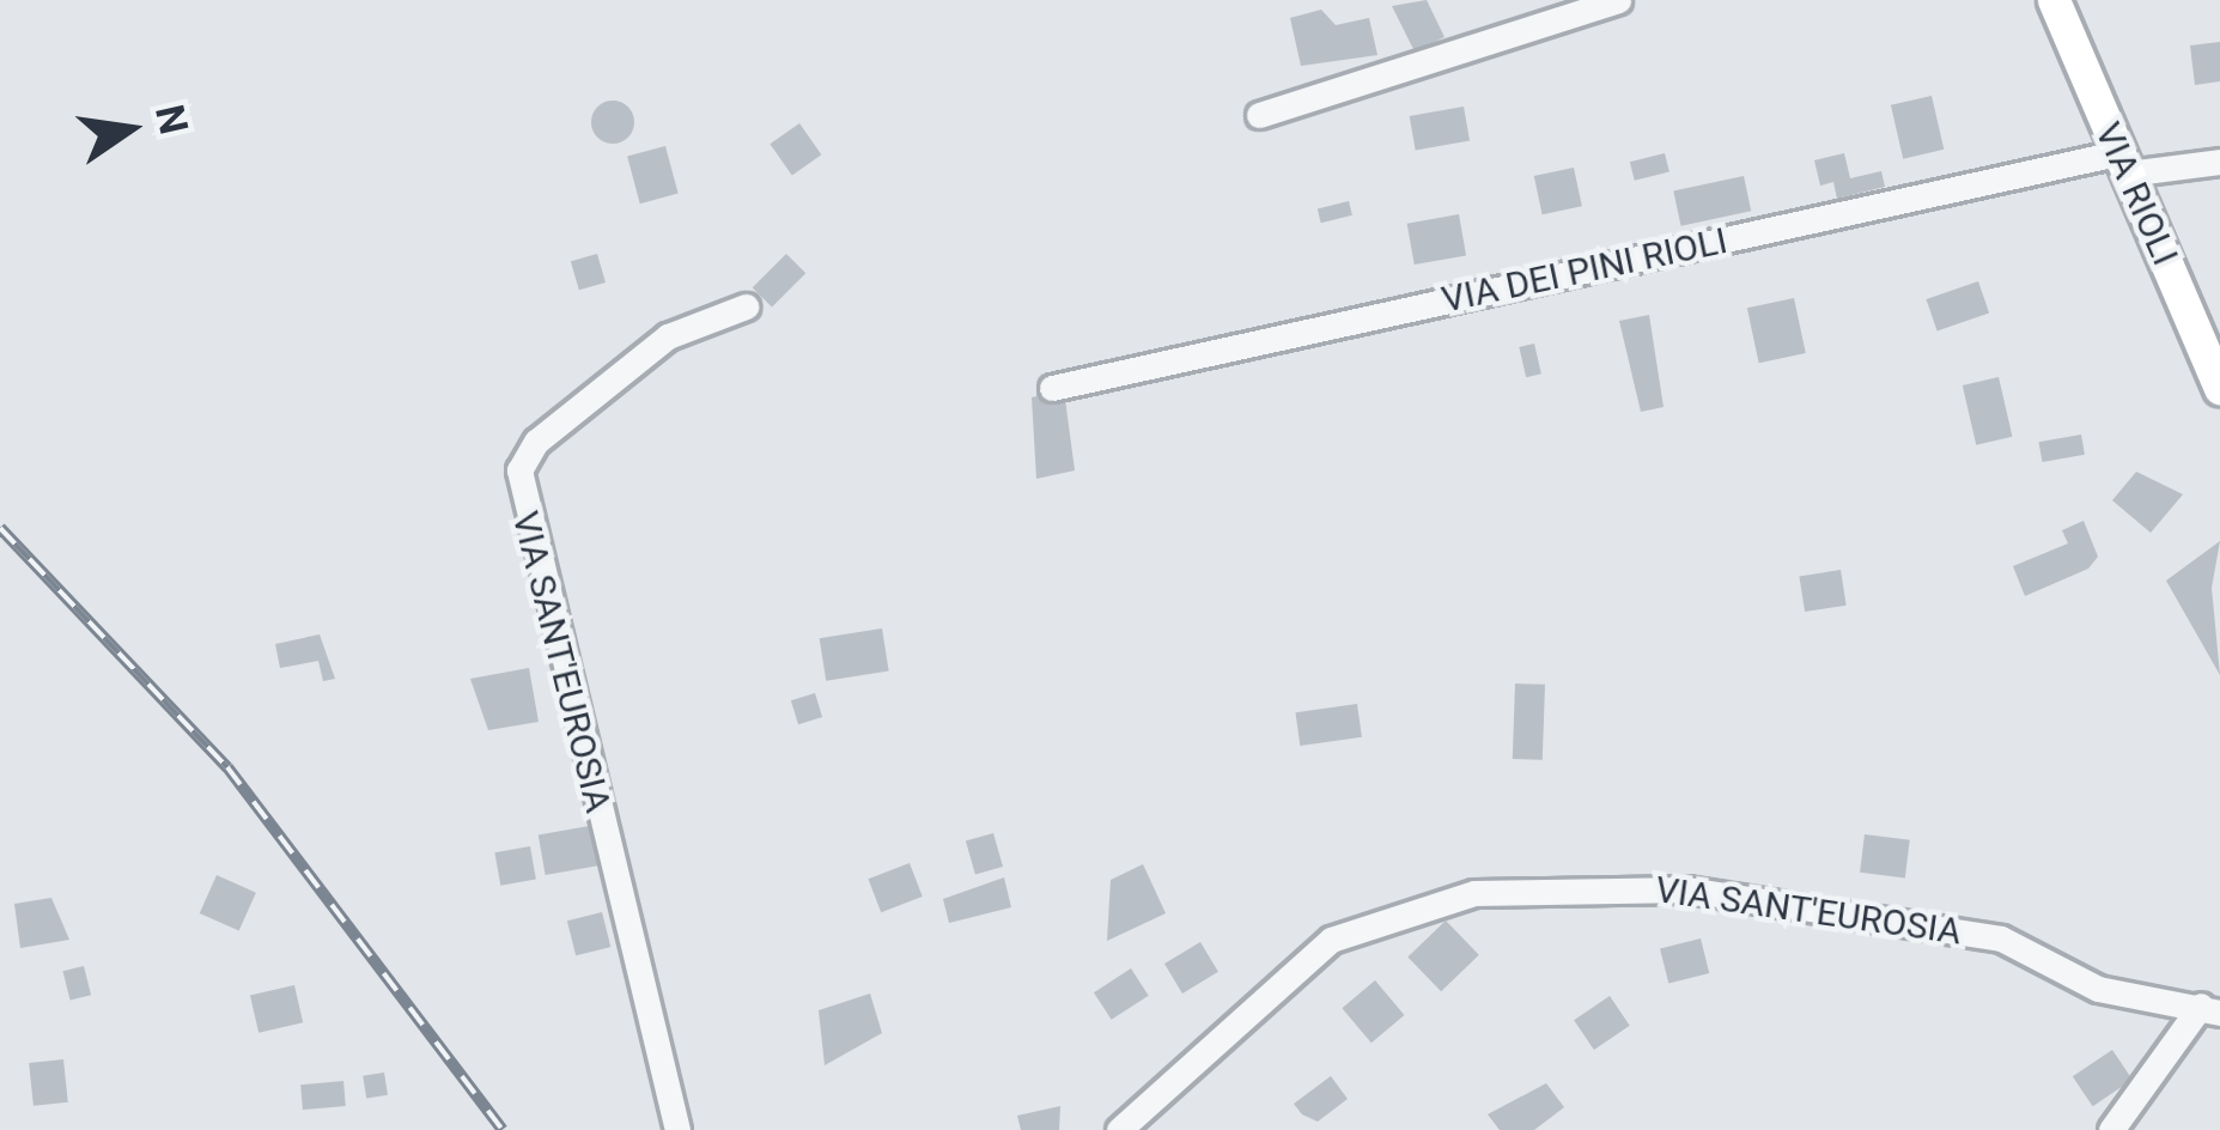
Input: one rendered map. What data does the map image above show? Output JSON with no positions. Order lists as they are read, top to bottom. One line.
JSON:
{"streets":{"main road":["VIA RIOLI"],"street":["VIA DEI PINI RIOLI","VIA SANT'EUROSIA"]},"crossings":[["VIA RIOLI","VIA DEI PINI RIOLI"]],"north":"right"}
